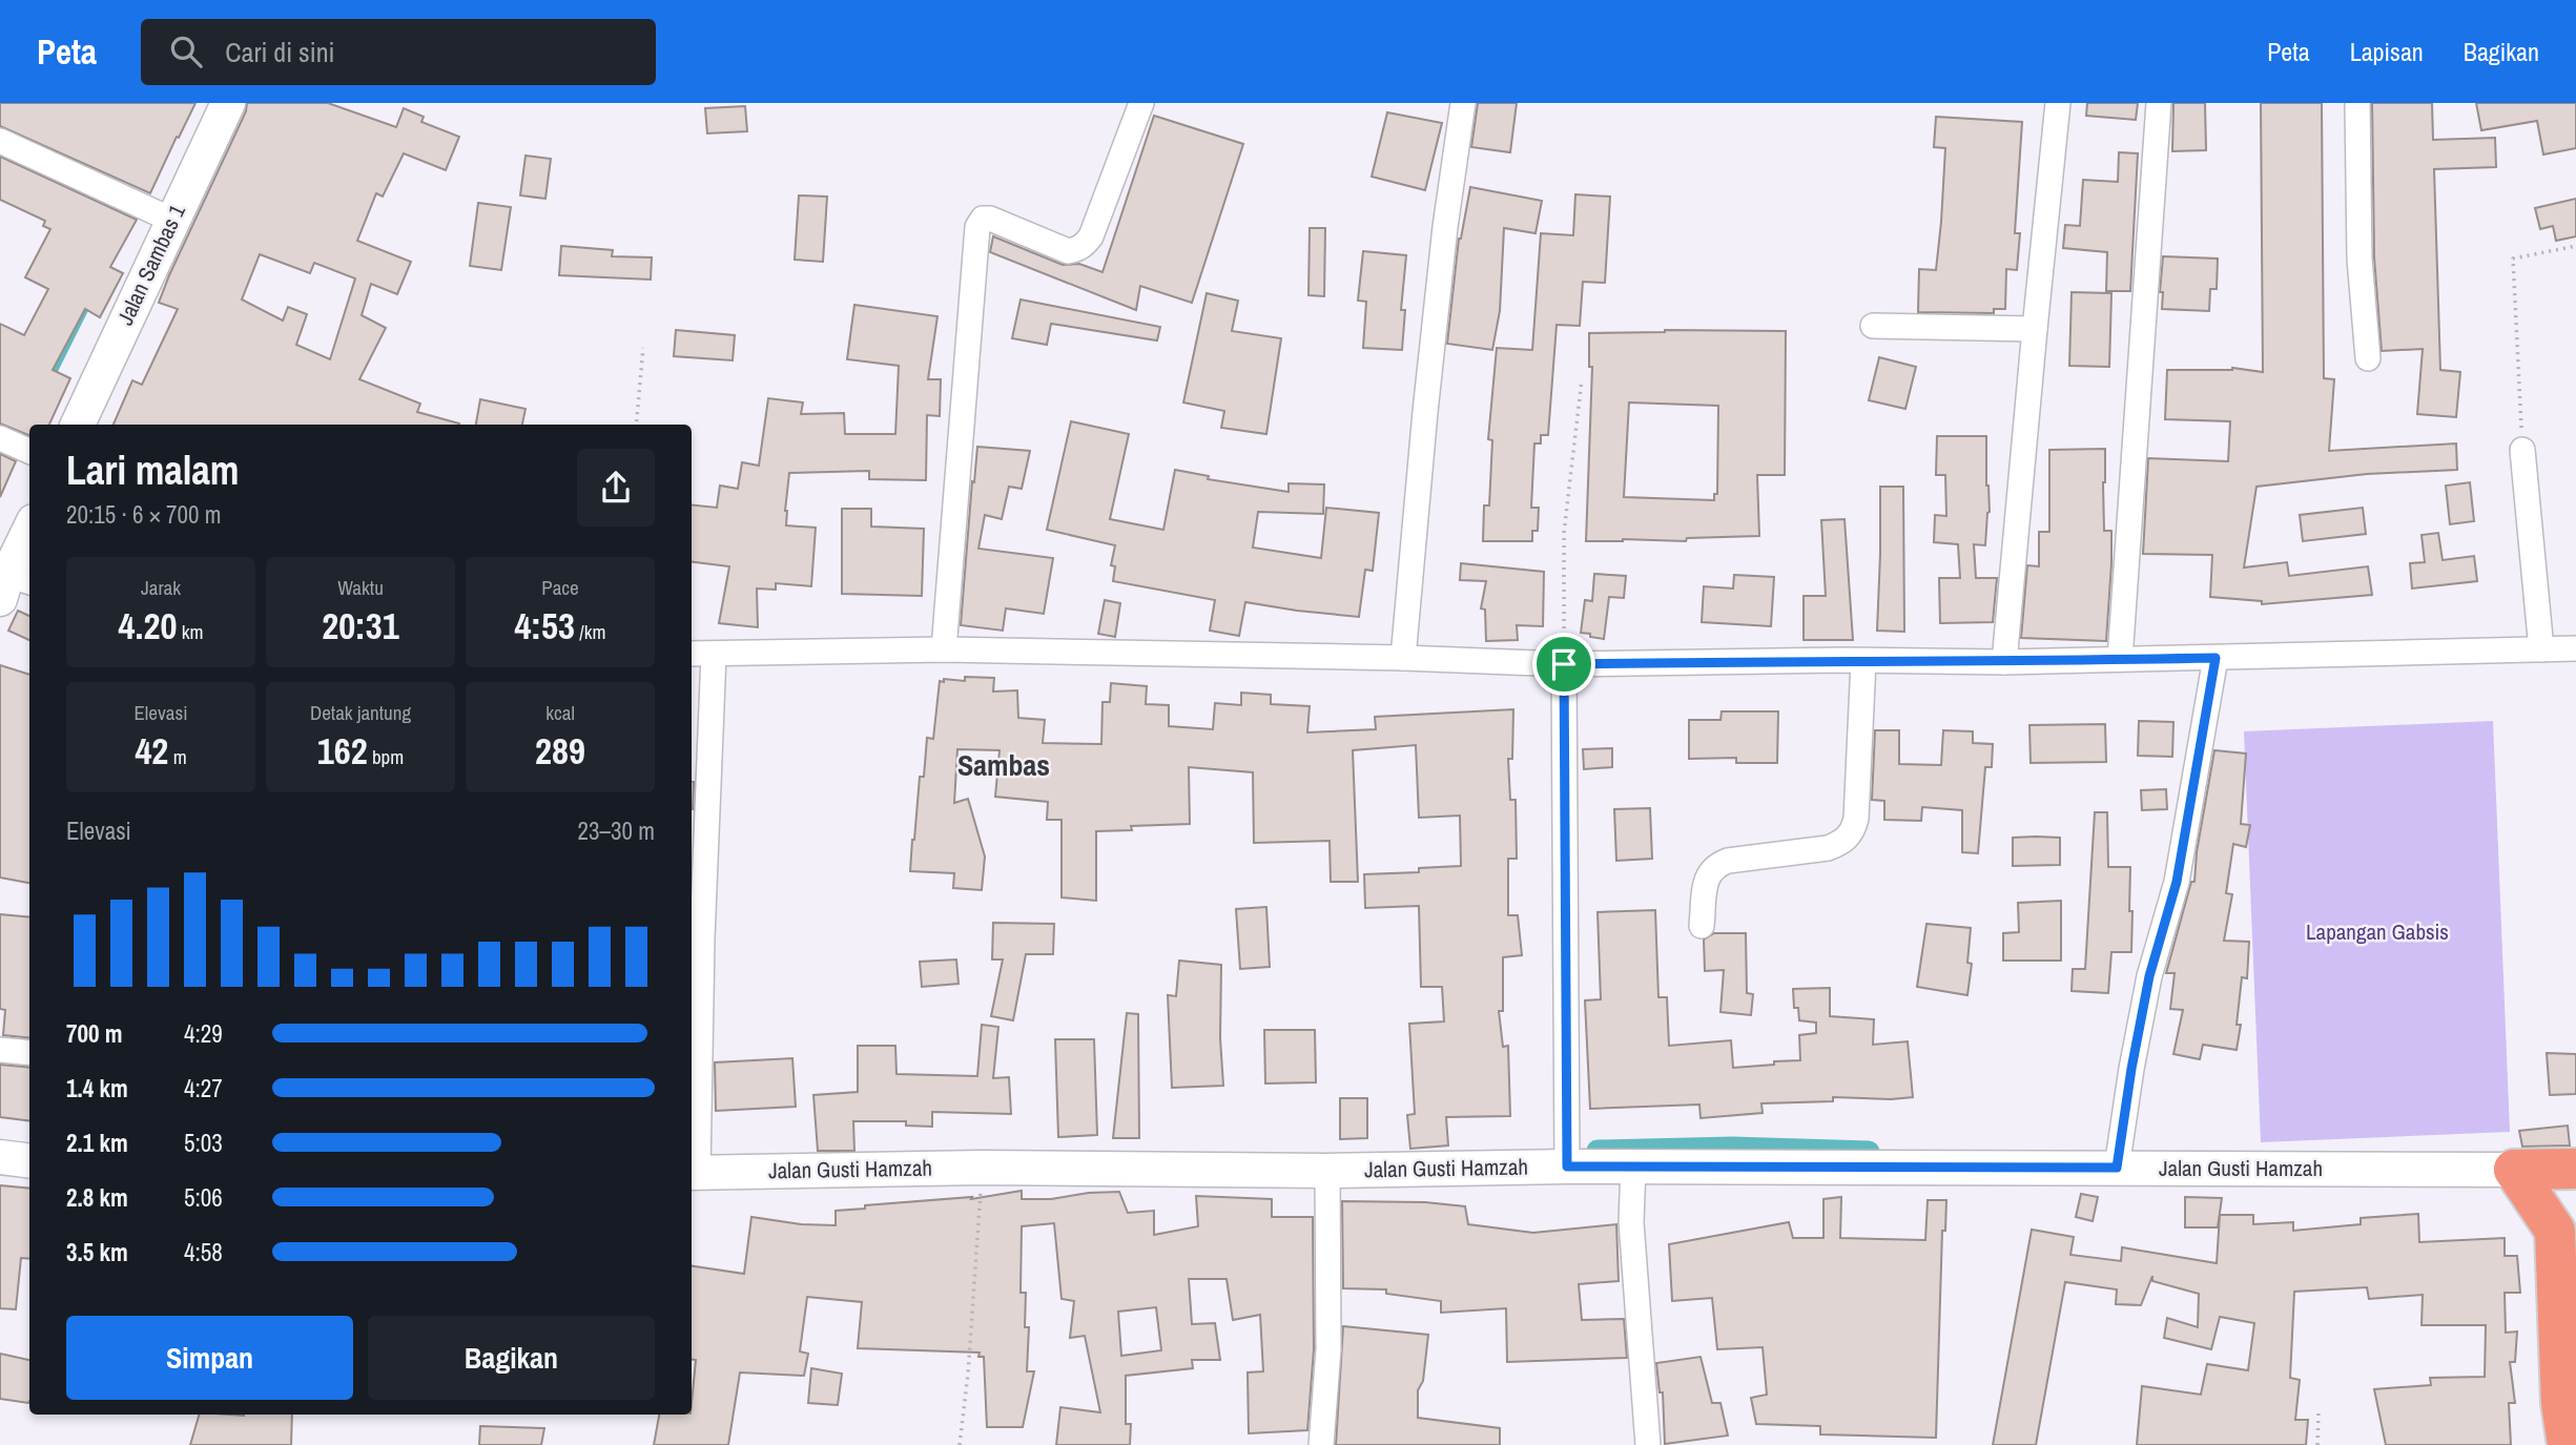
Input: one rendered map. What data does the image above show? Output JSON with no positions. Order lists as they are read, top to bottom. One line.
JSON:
{"streets":{"street":["Jalan Sambas 1","Jalan Gusti Hamzah"]},"districts":["Sambas"],"parks":["Lapangan Gabsis"],"page":{"header":"Peta","search":"Cari di sini","nav":["Peta","Lapisan","Bagikan"],"heading":["Lari malam","20:15 · 6 × 700 m"],"stats":[["Jarak","4.20 km"],["Waktu","20:31"],["Pace","4:53 /km"],["Elevasi","42 m"],["Detak jantung","162 bpm"],["kcal","289"]],"chart":["Elevasi","23–30 m"],"list":[{"name":"700 m","note":"4:29"},{"name":"1.4 km","note":"4:27"},{"name":"2.1 km","note":"5:03"},{"name":"2.8 km","note":"5:06"},{"name":"3.5 km","note":"4:58"}],"buttons":["Simpan","Bagikan"]}}
